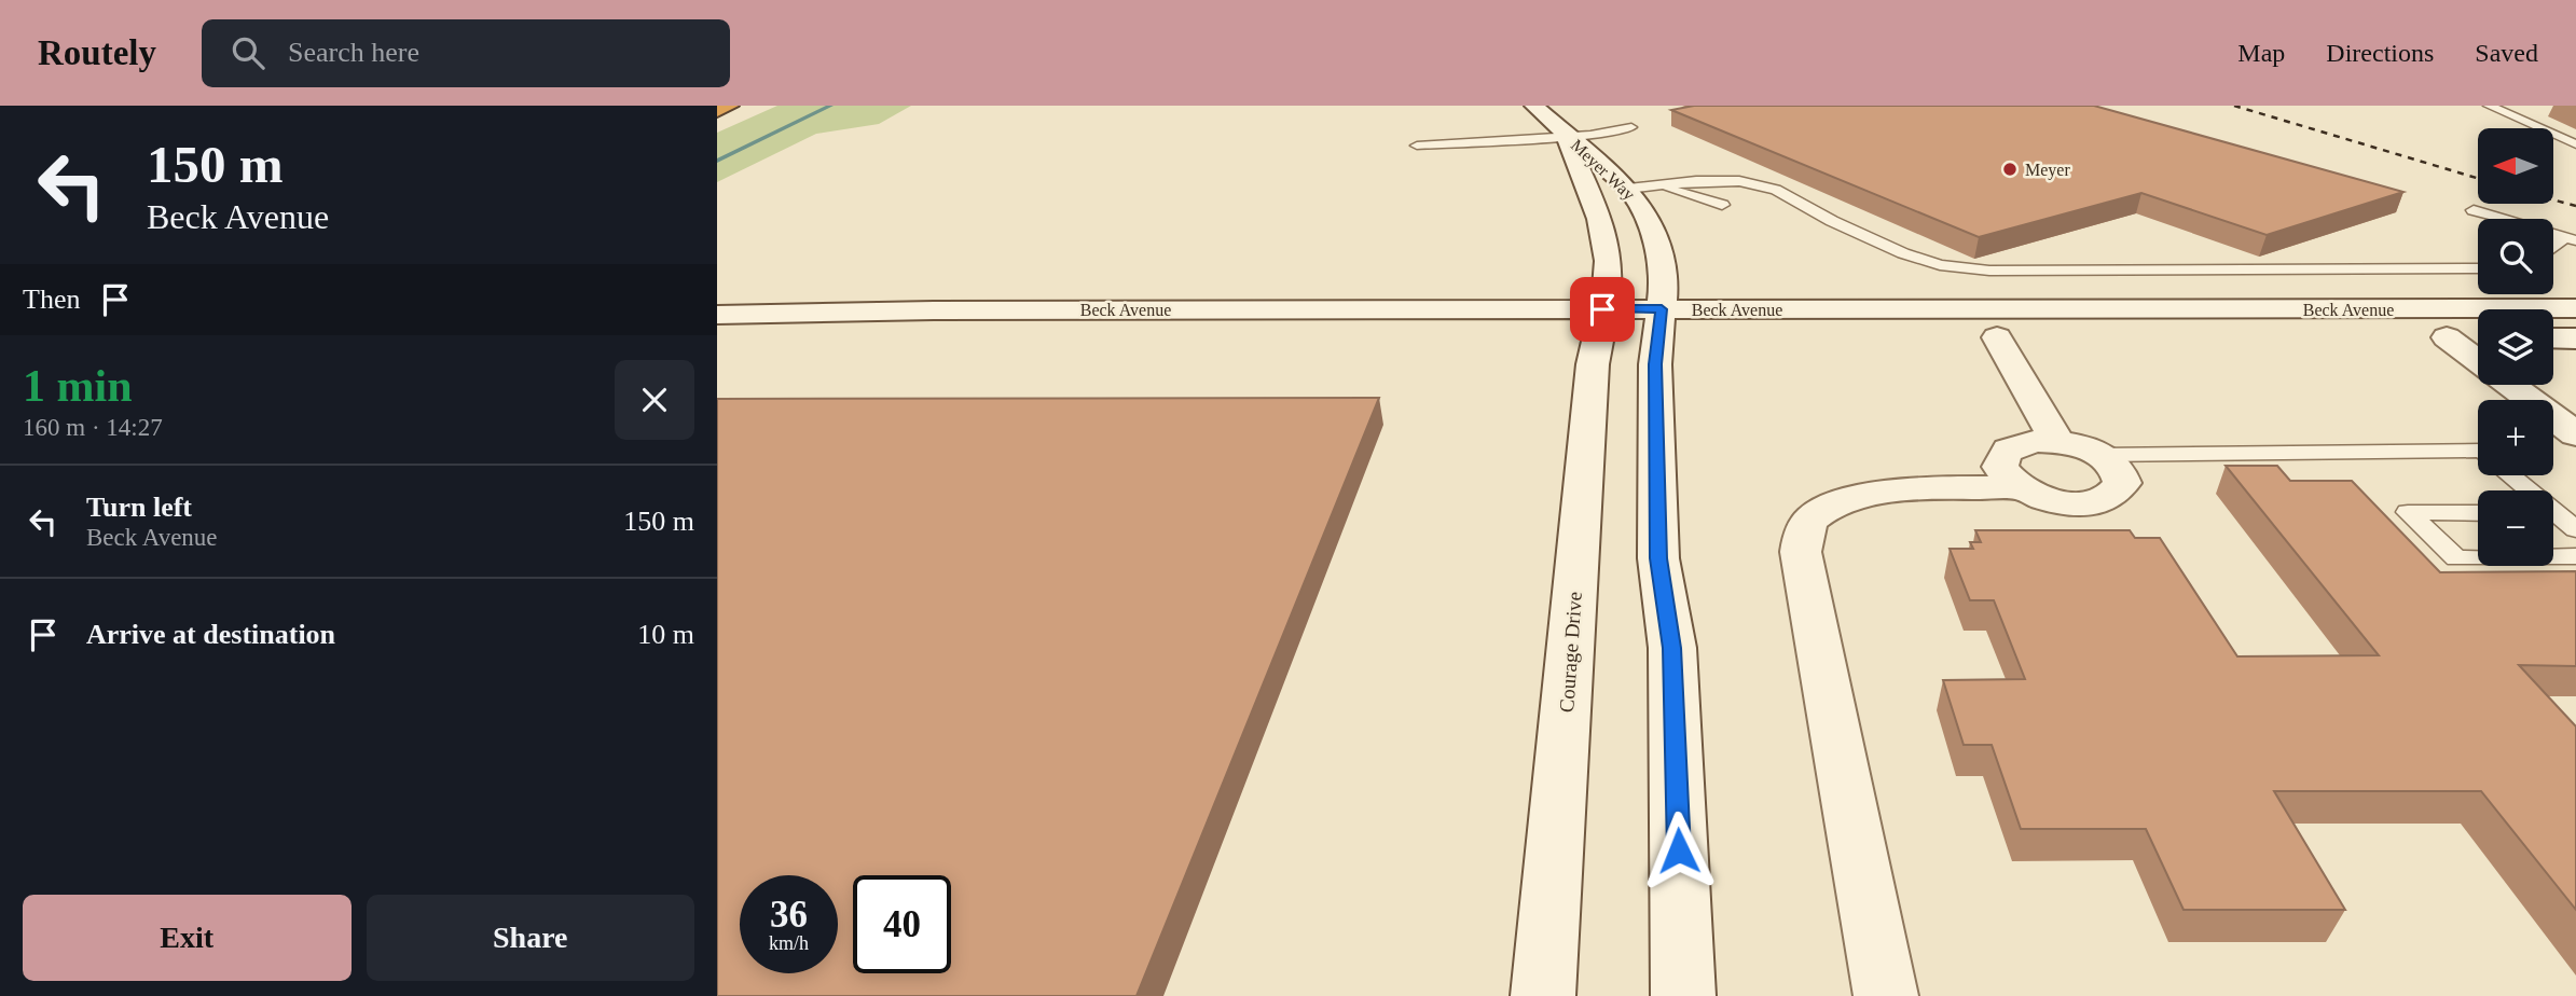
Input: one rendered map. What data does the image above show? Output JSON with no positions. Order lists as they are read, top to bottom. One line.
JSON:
{"streets":{"street":["Meyer Way","Beck Avenue","Courage Drive"]},"crossings":[["Meyer Way","Beck Avenue"],["Meyer Way","Courage Drive"],["Beck Avenue","Courage Drive"]],"places":["Meyer"],"north":"left","page":{"header":"Routely","search":"Search here","nav":["Map","Directions","Saved"],"turn":["150 m","Beck Avenue"],"map_buttons":["+","−"],"then":"Then","heading":["1 min","160 m · 14:27"],"list":[{"name":"Turn left","note":"Beck Avenue","value":"150 m"},{"name":"Arrive at destination","value":"10 m"}],"speed":"36 km/h","limit":"40","buttons":["Exit","Share"]}}
